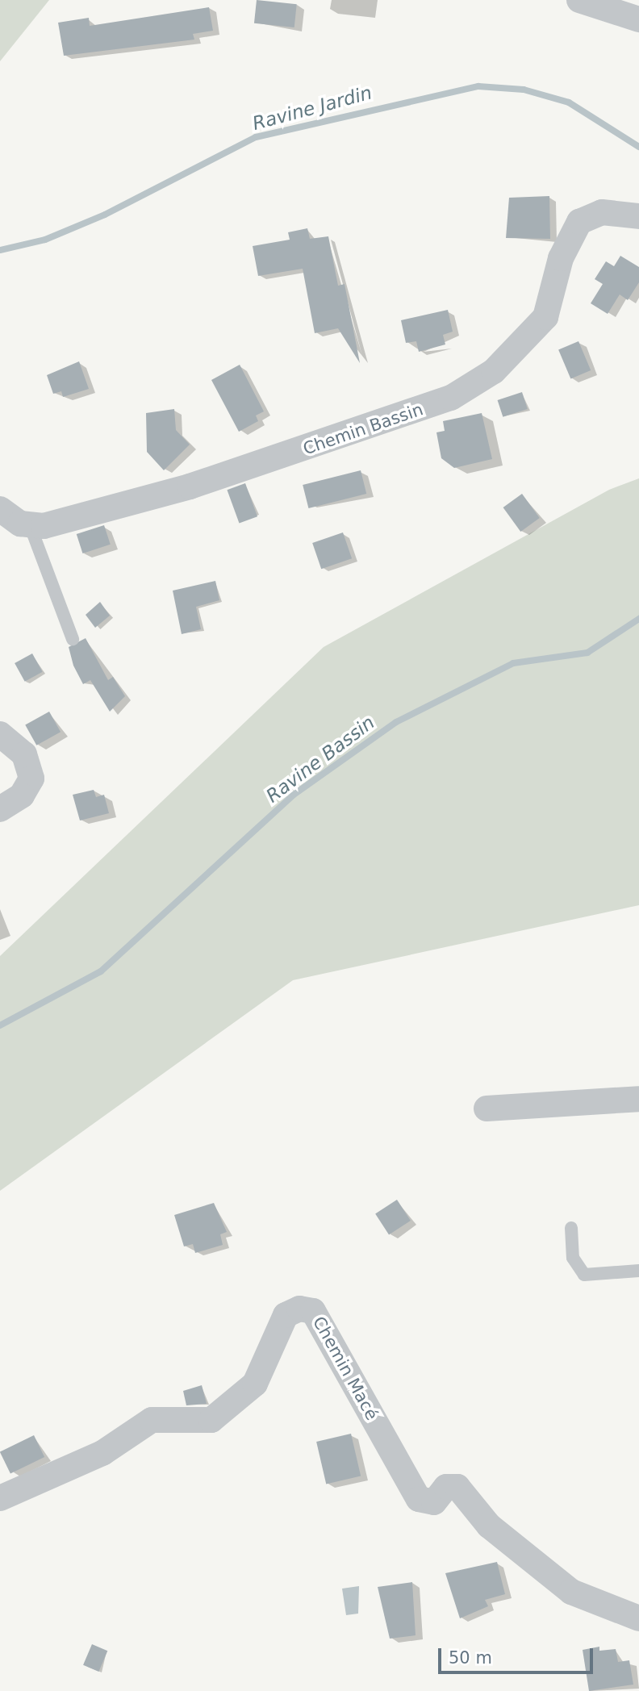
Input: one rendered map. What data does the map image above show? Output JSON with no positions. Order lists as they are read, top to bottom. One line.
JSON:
{"streets":{"street":["Chemin Bassin","Chemin Macé"]},"water":["Ravine Jardin","Ravine Bassin"],"scale_bar":"50 m"}
